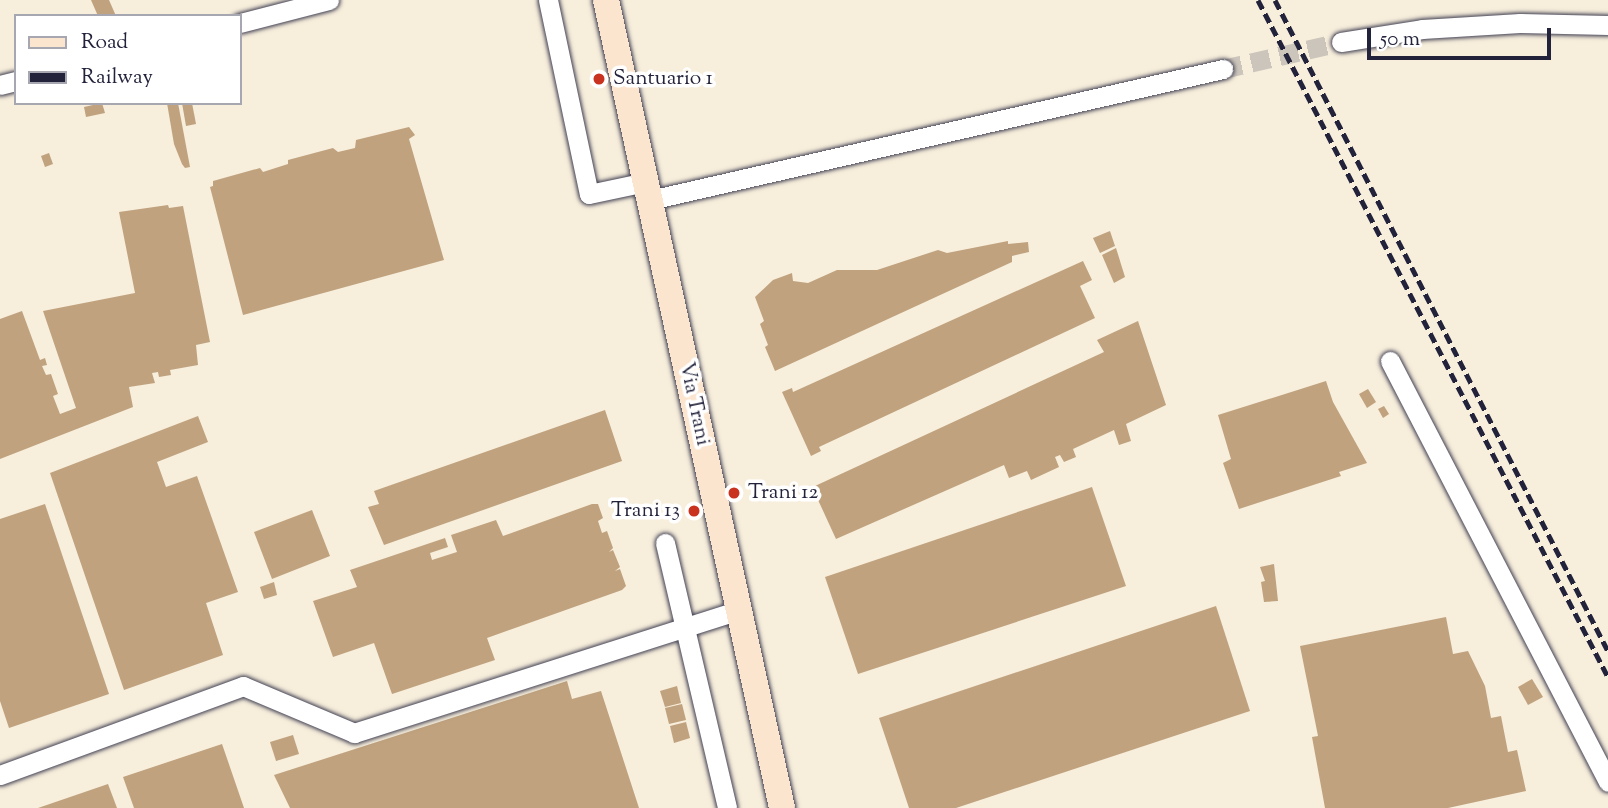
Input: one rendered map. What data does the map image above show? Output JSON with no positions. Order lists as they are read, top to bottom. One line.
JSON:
{"streets":{"main road":["Via Trani"]},"places":["Santuario 1","Trani 12","Trani 13"],"legend":["Road","Railway"],"scale_bar":"50 m"}
